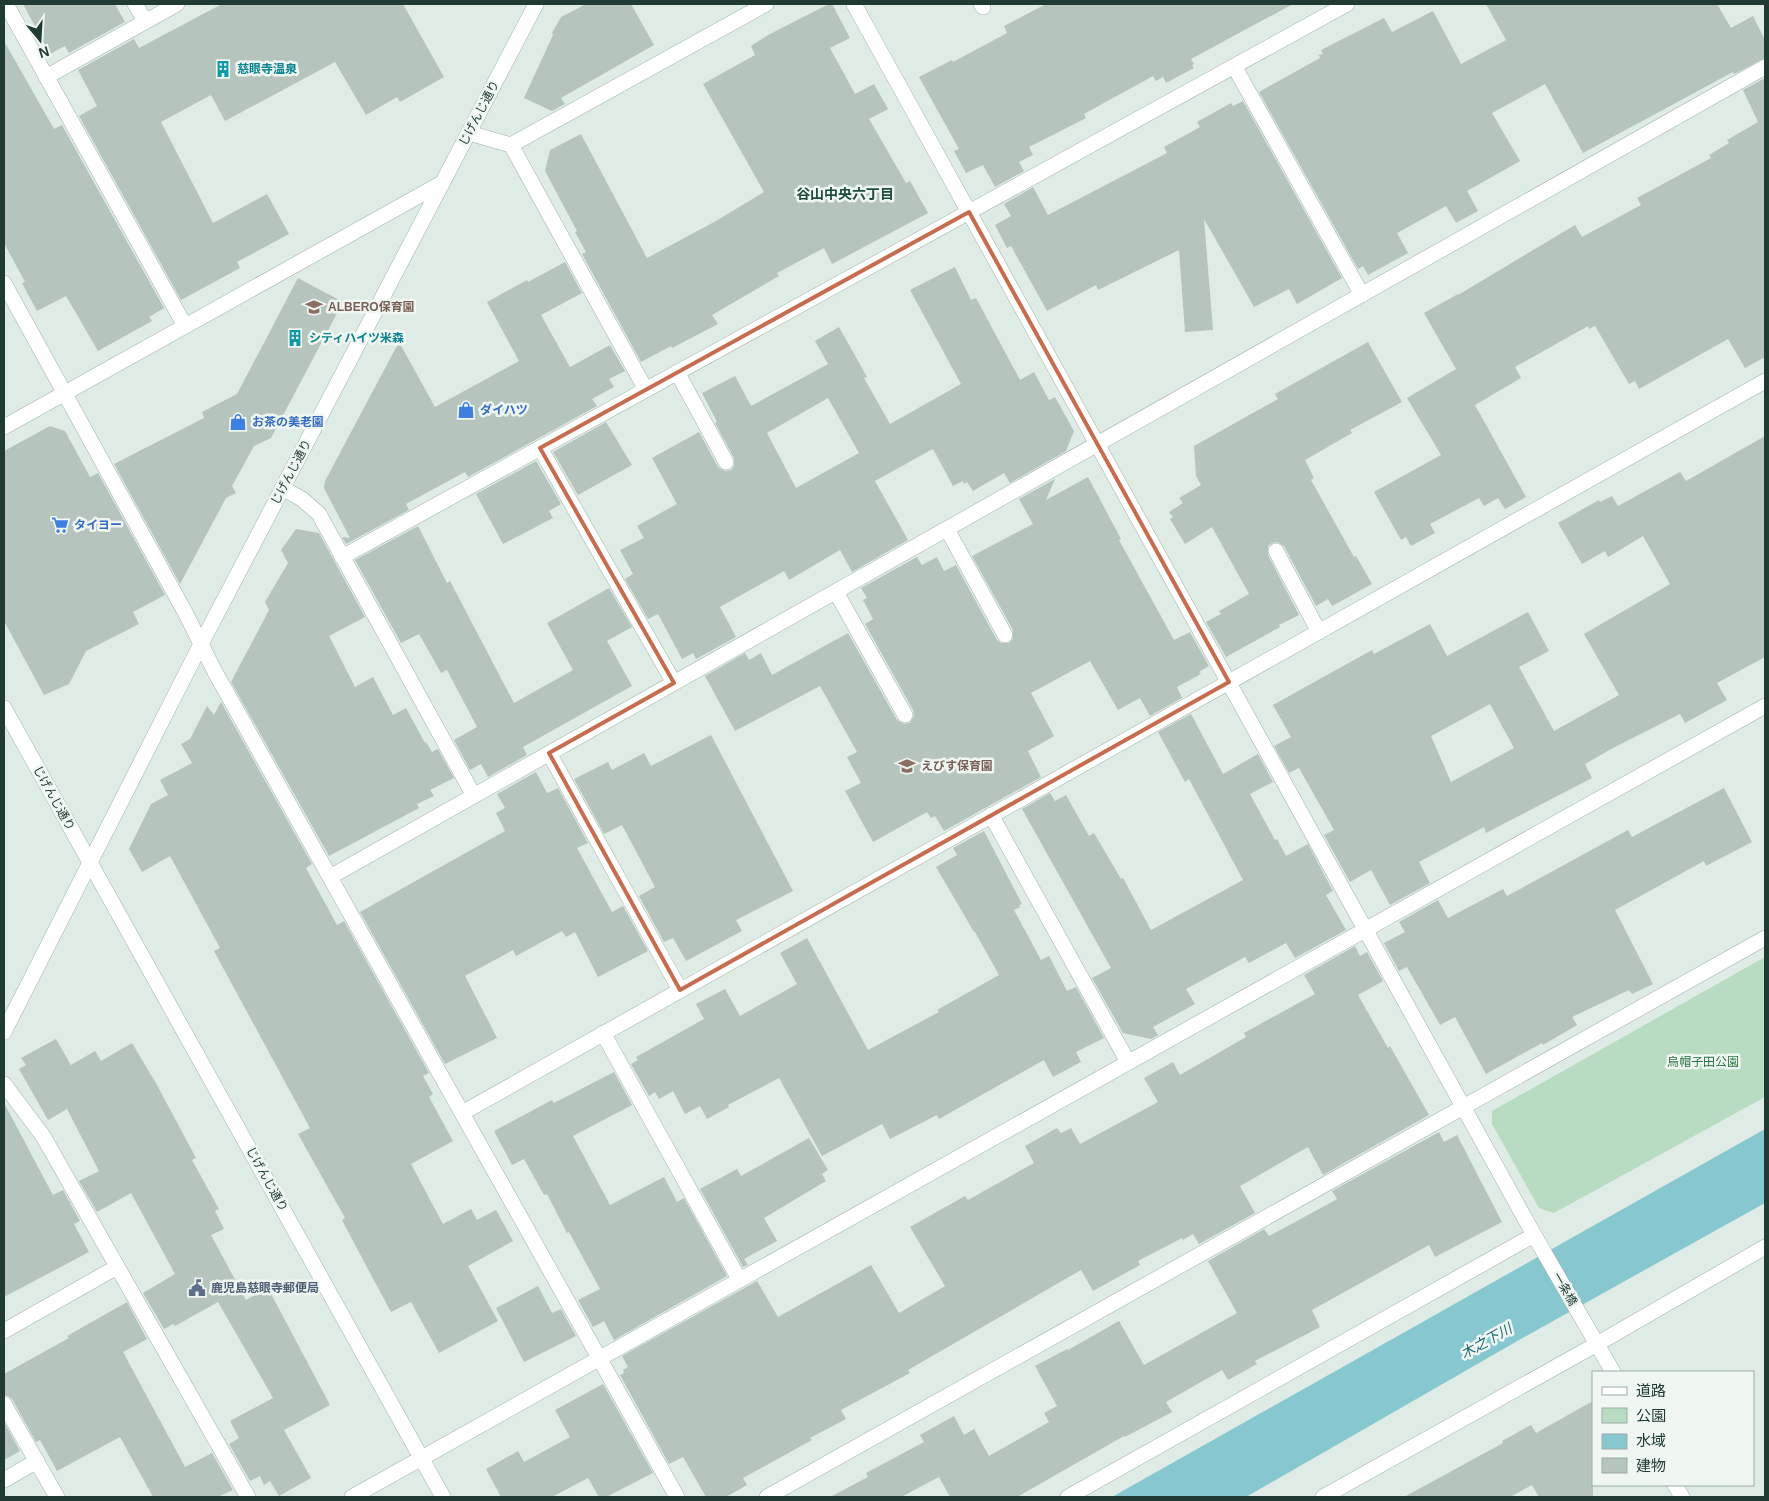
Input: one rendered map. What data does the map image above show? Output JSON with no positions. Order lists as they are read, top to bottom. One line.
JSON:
{"streets":{"street":["じげんじ通り","一条橋"]},"districts":["谷山中央六丁目"],"water":["木之下川"],"parks":["烏帽子田公園"],"places":{"building":["慈眼寺温泉","シティハイツ米森"],"school or university":["ALBERO保育園","えびす保育園"],"shop":["ダイハツ","お茶の美老園"],"supermarket":["タイヨー"],"public building":["鹿児島慈眼寺郵便局"]},"legend":["道路","公園","水域","建物"],"north":"bottom"}
